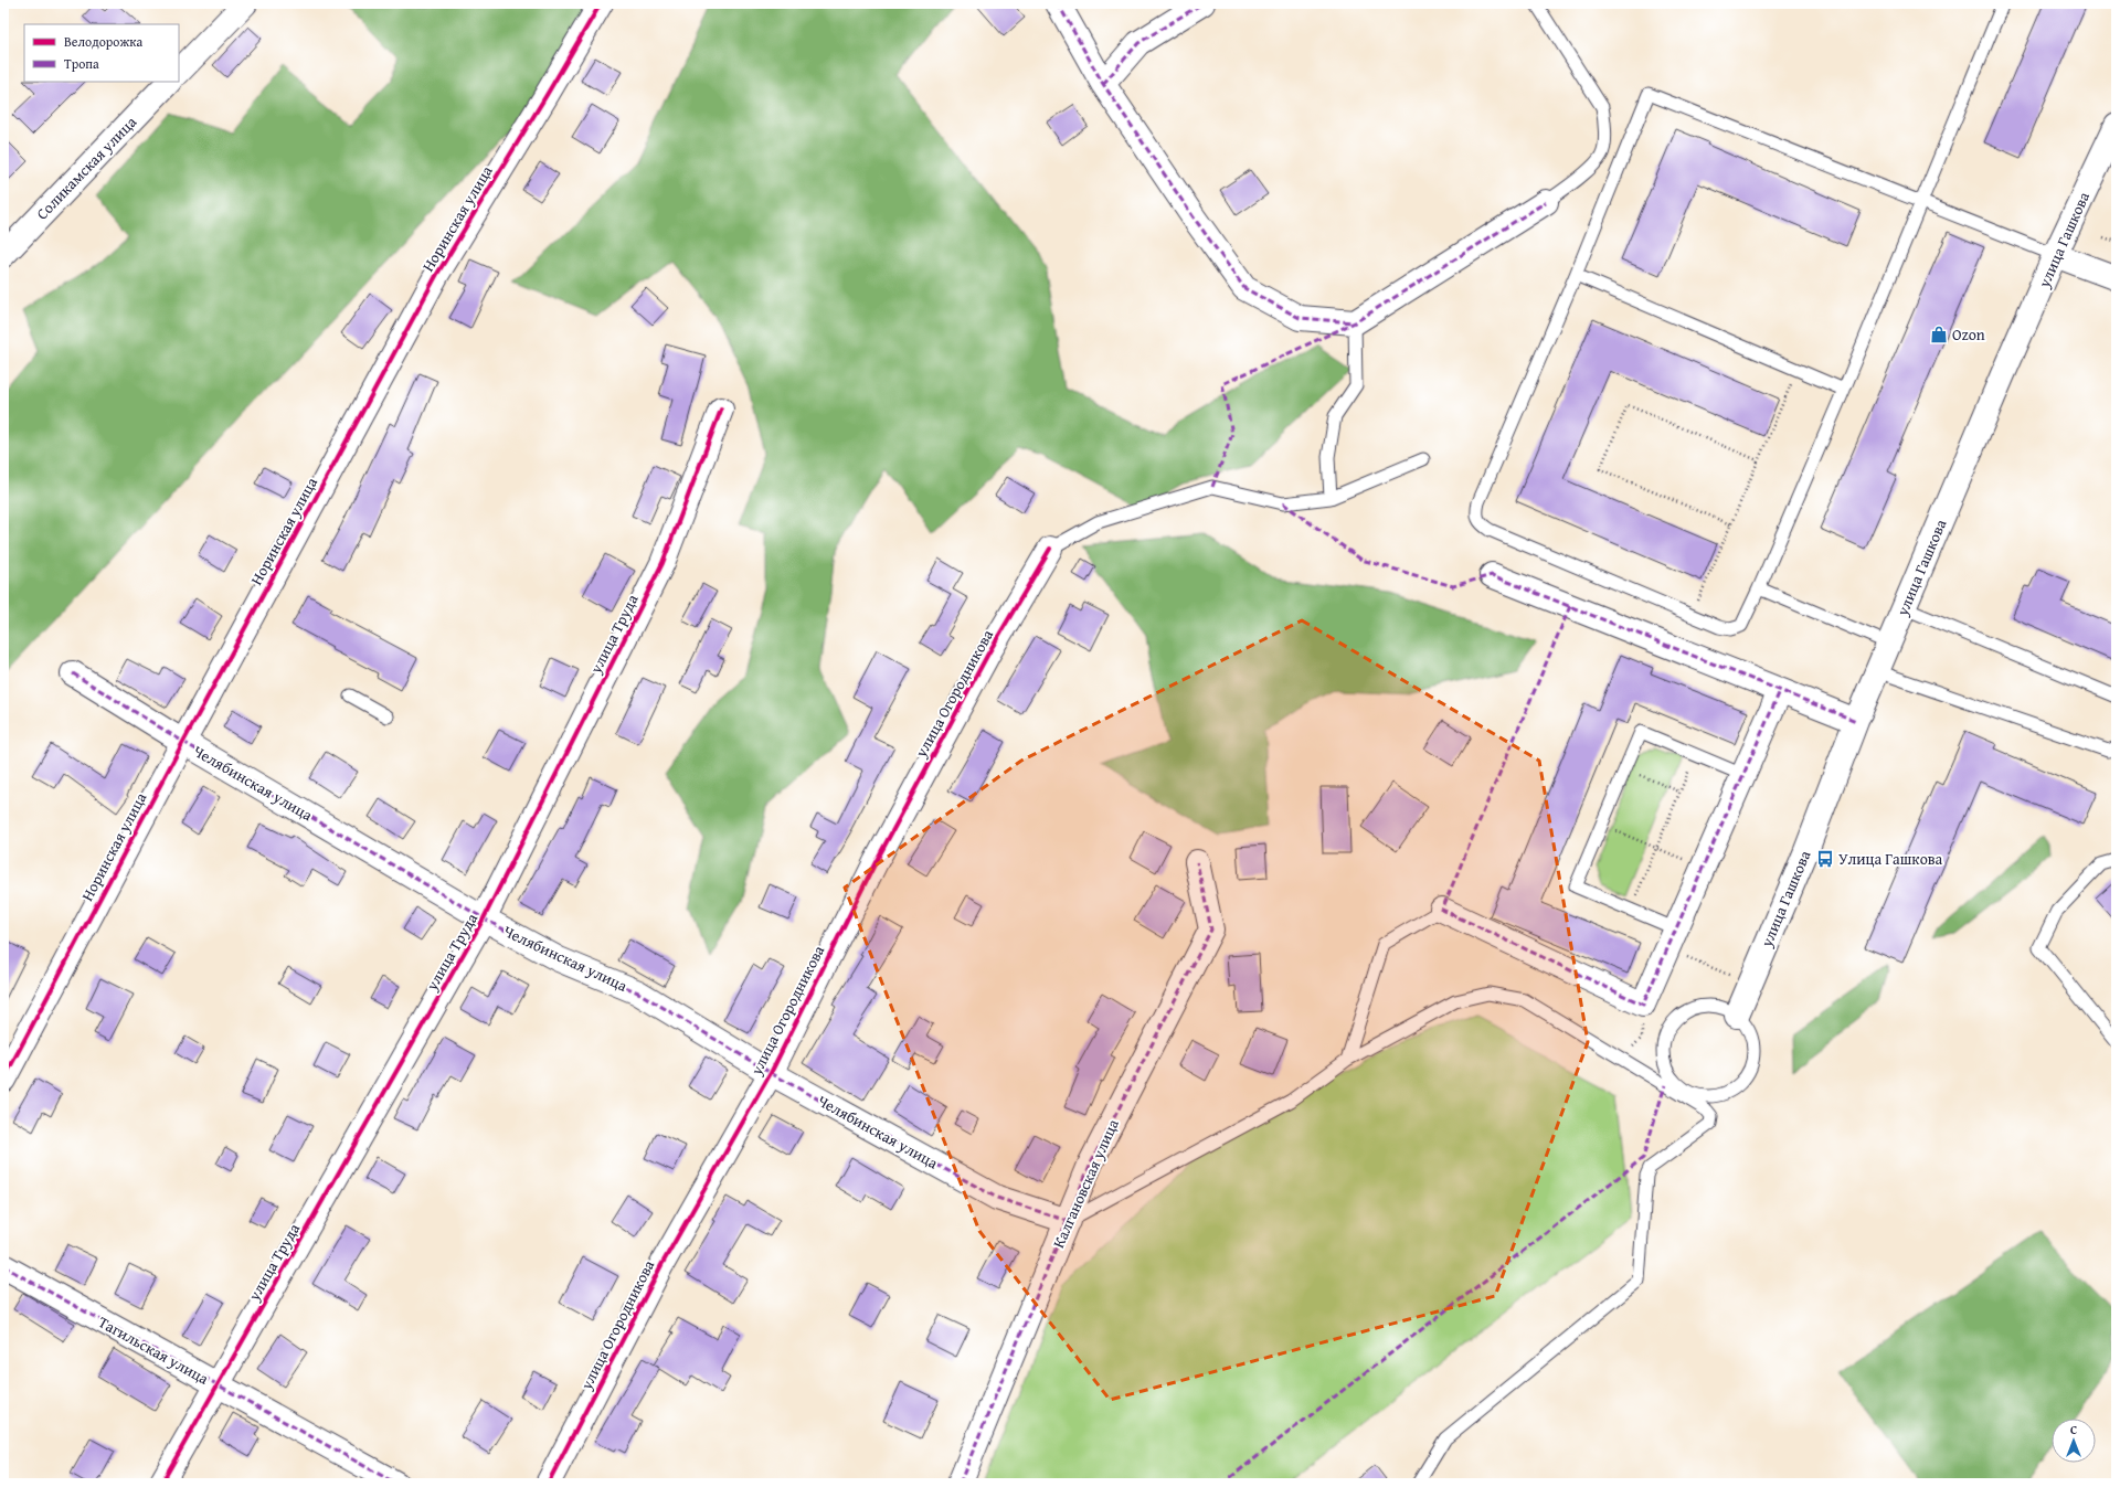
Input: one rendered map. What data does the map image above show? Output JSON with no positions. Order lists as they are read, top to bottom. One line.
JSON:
{"streets":{"street":["Соликамская улица","Норинская улица","улица Гашкова","улица Труда","улица Огородникова","Челябинская улица","Калгановская улица","Тагильская улица"]},"crossings":[["Норинская улица","Челябинская улица"],["улица Труда","Челябинская улица"],["улица Труда","Тагильская улица"],["улица Огородникова","Челябинская улица"],["Челябинская улица","Калгановская улица"]],"places":{"shop":["Ozon"],"bus stop":["Улица Гашкова"]},"legend":["Велодорожка","Тропа"],"north":"top"}
